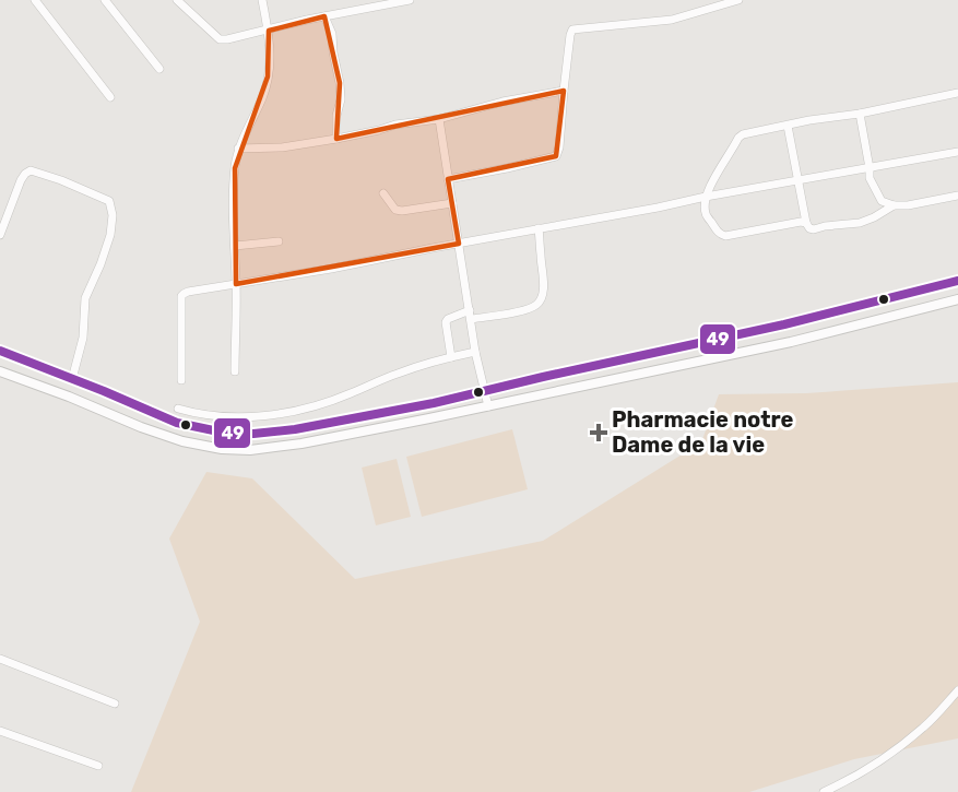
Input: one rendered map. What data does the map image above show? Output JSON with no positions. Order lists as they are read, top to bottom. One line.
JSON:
{"places":{"health":["Pharmacie notre Dame de la vie"]},"lines":["transit line 49"]}
